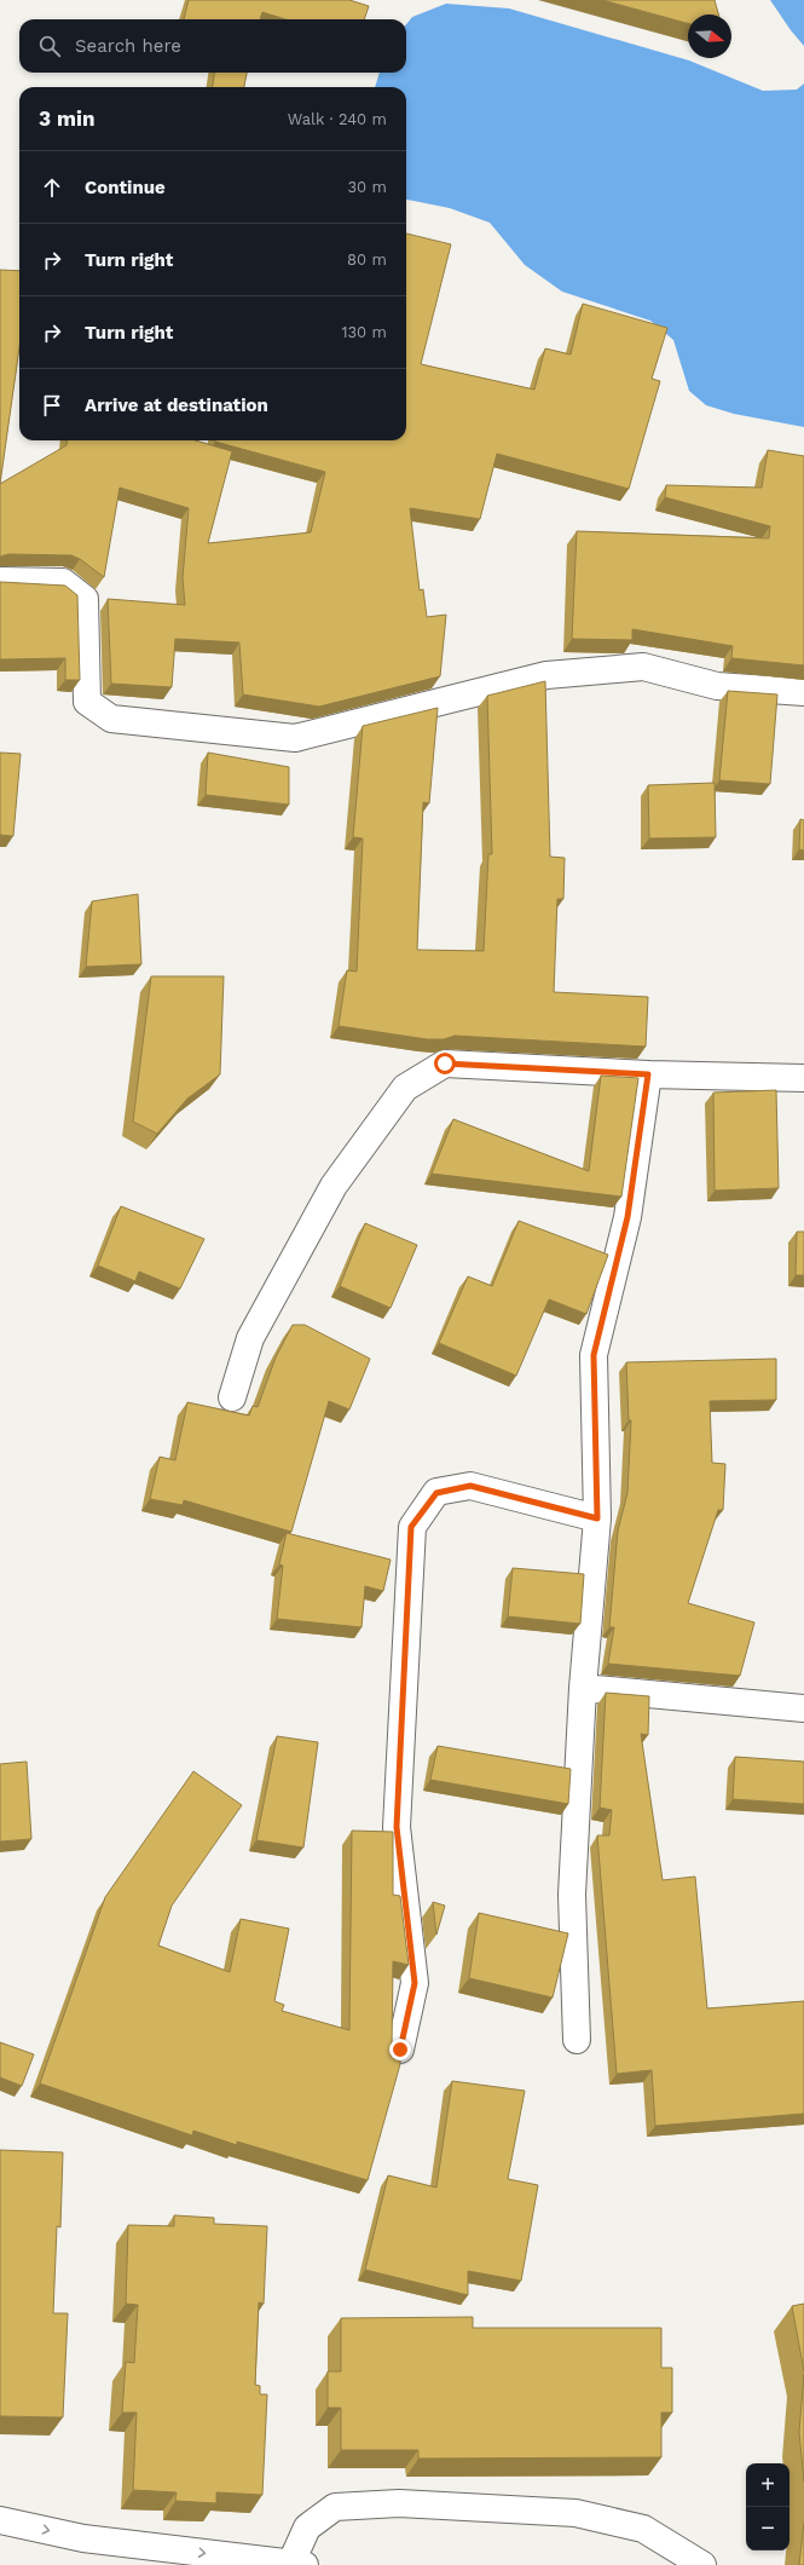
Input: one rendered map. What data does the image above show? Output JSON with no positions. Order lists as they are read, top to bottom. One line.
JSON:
{"north":"right","page":{"search":"Search here","heading":["3 min","Walk · 240 m"],"list":[["Continue","30 m"],["Turn right","80 m"],["Turn right","130 m"],"Arrive at destination"],"map_buttons":["+","−"]}}
